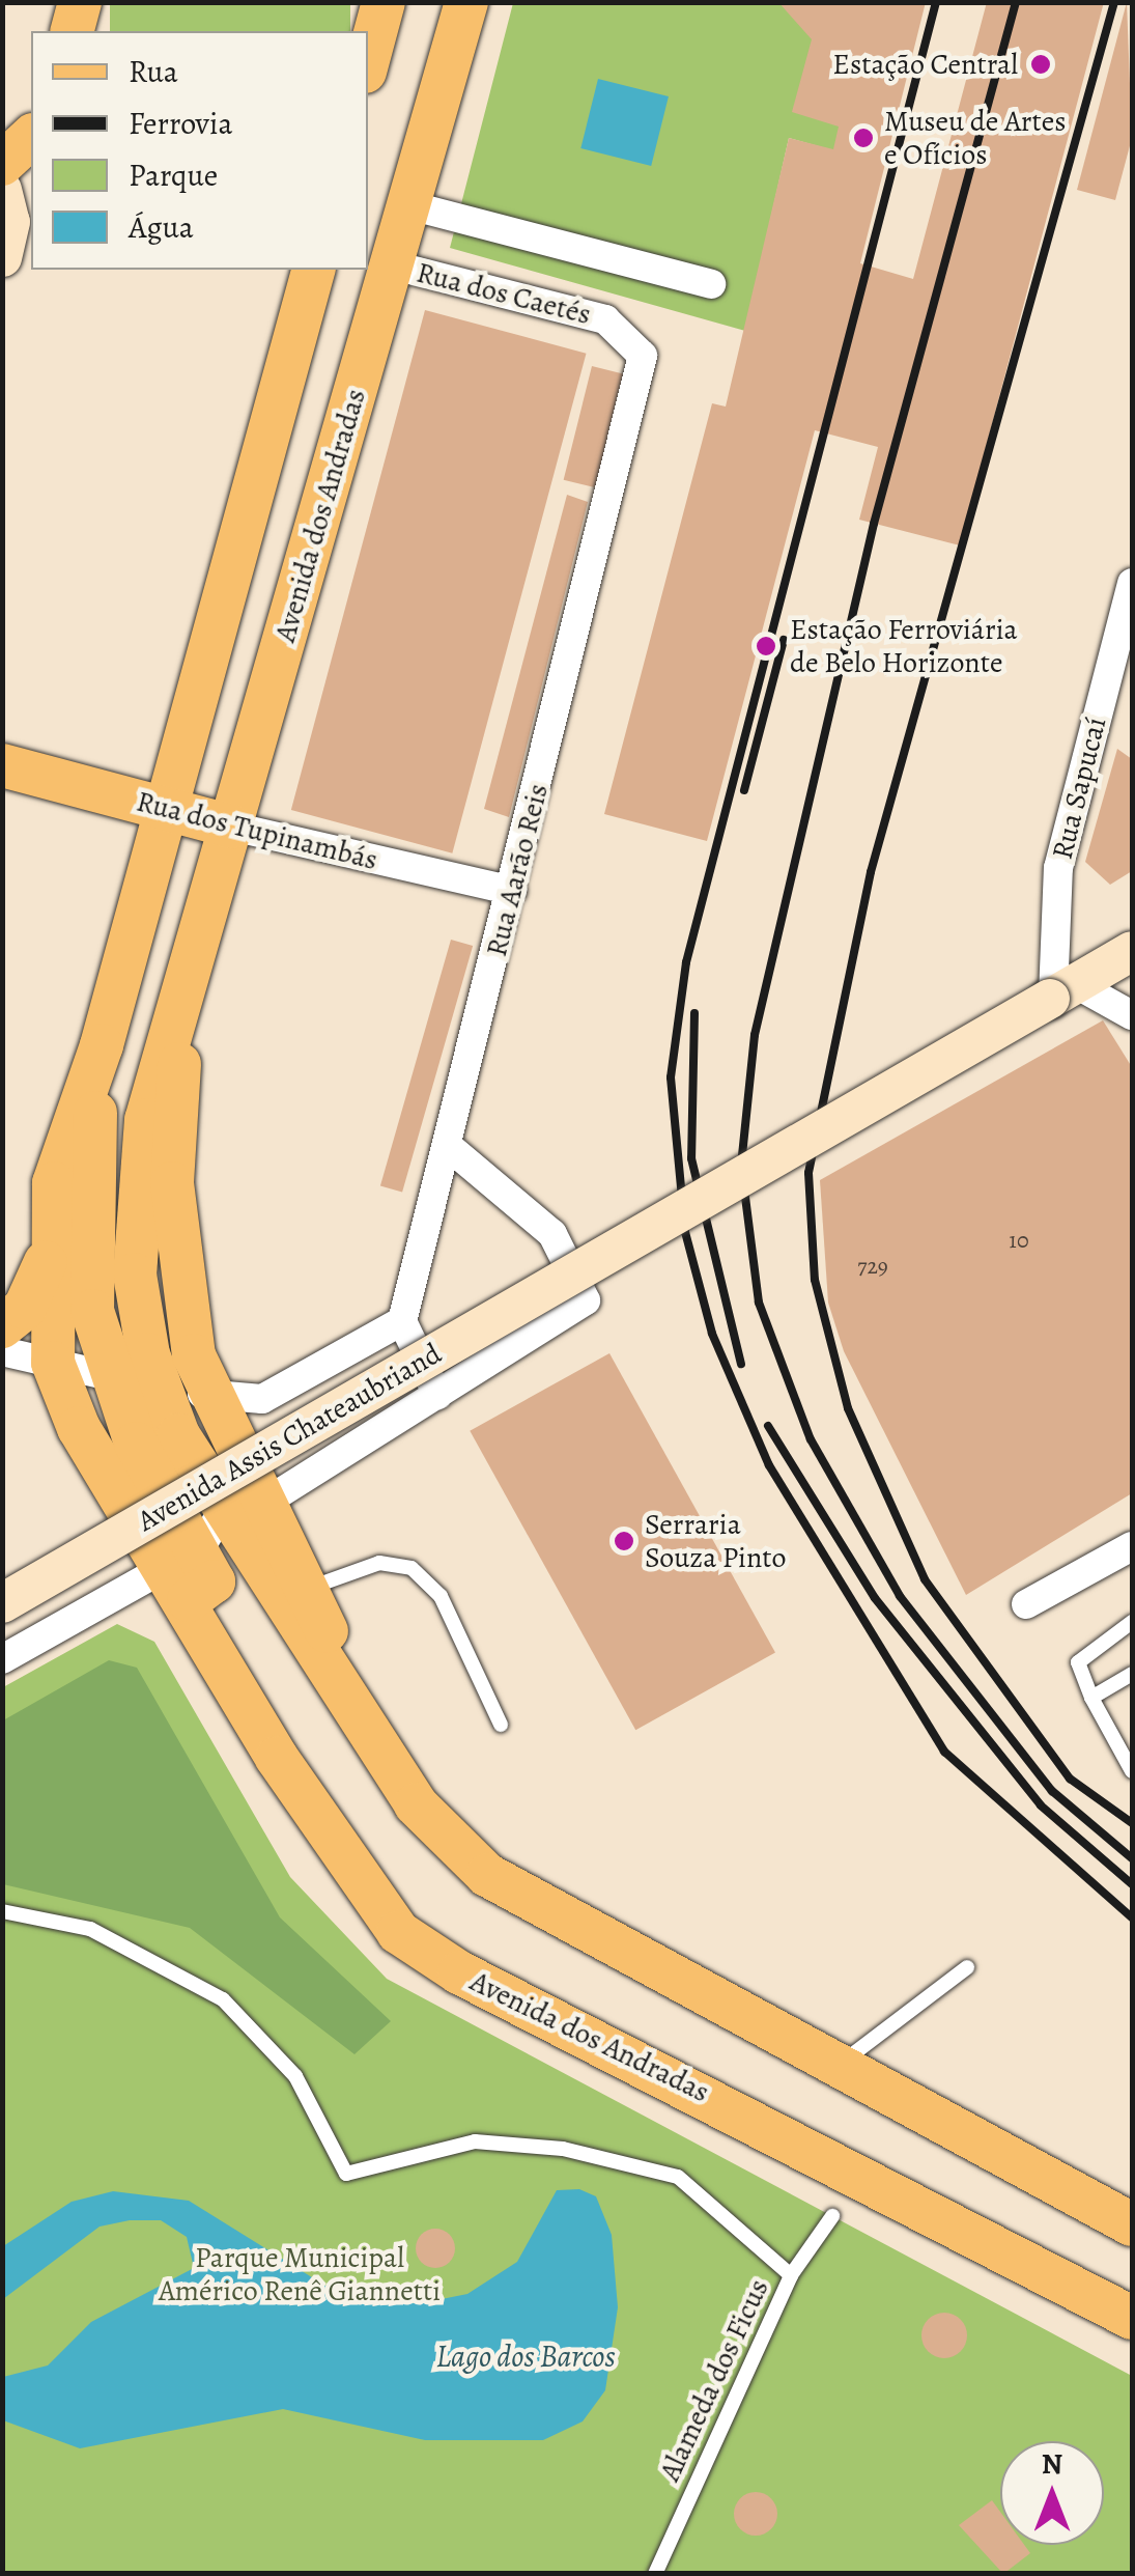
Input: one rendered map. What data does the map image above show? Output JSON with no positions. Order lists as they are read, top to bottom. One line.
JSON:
{"streets":{"main road":["Avenida dos Andradas","Rua dos Tupinambás"],"street":["Rua dos Caetés","Rua Sapucaí","Rua Aarão Reis","Avenida Assis Chateaubriand"],"lane":["Alameda dos Ficus"]},"crossings":[["Rua dos Caetés","Avenida dos Andradas"],["Rua dos Caetés","Rua Aarão Reis"],["Avenida dos Andradas","Rua dos Tupinambás"],["Avenida dos Andradas","Avenida Assis Chateaubriand"],["Rua Sapucaí","Avenida Assis Chateaubriand"],["Rua dos Tupinambás","Rua Aarão Reis"],["Rua Aarão Reis","Avenida Assis Chateaubriand"]],"water":["Lago dos Barcos"],"parks":["Parque Municipal Américo Renê Giannetti"],"places":["Estação Central","Museu de Artes e Ofícios","Estação Ferroviária de Belo Horizonte","Serraria Souza Pinto"],"house_numbers":["10","729"],"legend":["Rua","Ferrovia","Parque","Água"],"north":"top"}
